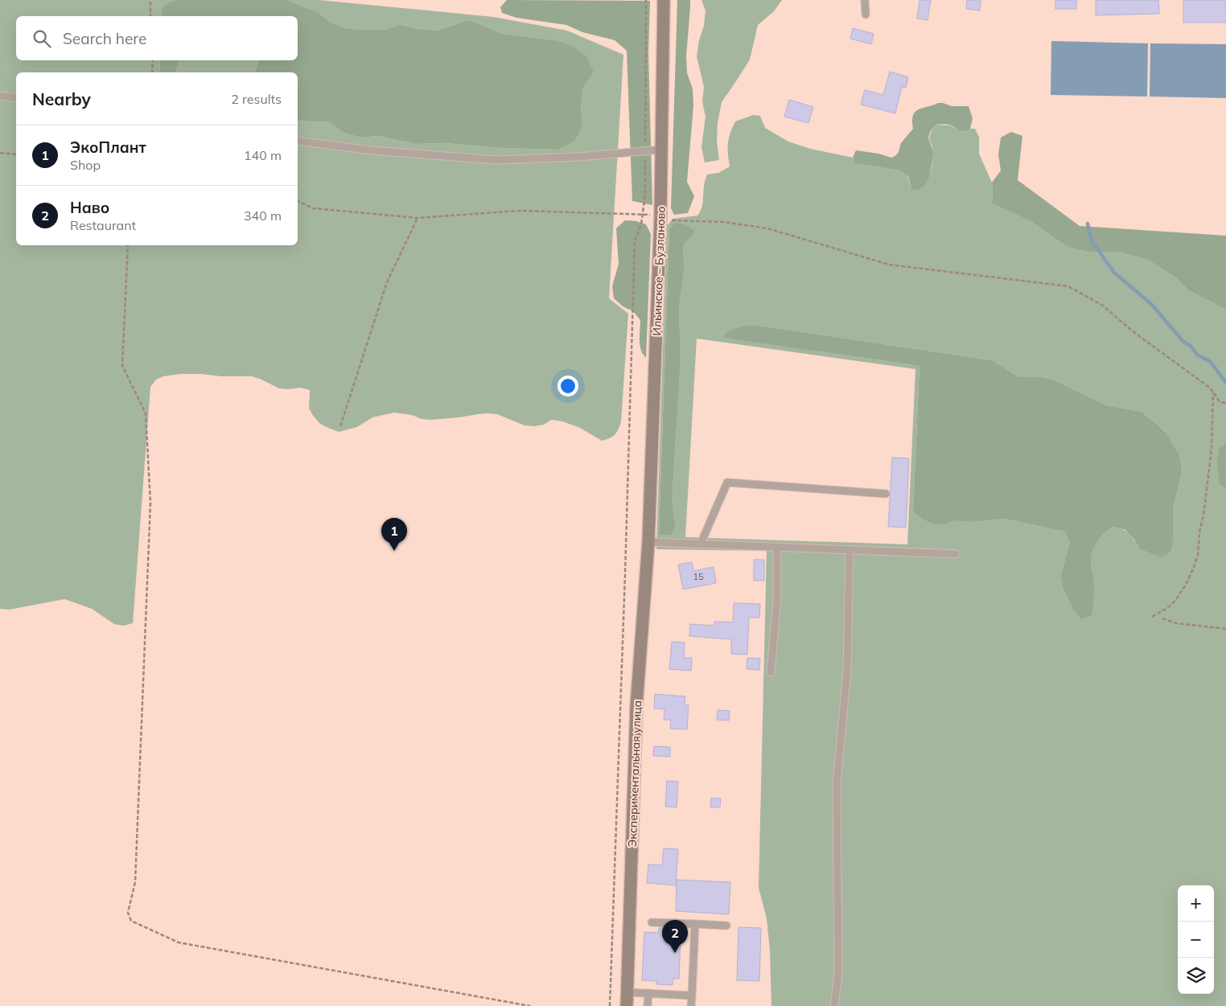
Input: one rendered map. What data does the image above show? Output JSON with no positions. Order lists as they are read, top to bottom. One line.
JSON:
{"streets":{"street":["Ильинское – Бузланово","Экспериментальная улица"]},"crossings":[["Ильинское – Бузланово","Экспериментальная улица"]],"house_numbers":["15"],"page":{"search":"Search here","heading":["Nearby","2 results"],"list":[{"mark":"1","name":"ЭкоПлант","note":"Shop","value":"140 m"},{"mark":"2","name":"Наво","note":"Restaurant","value":"340 m"}],"pins":["1","2"],"map_buttons":["+","−"]}}
